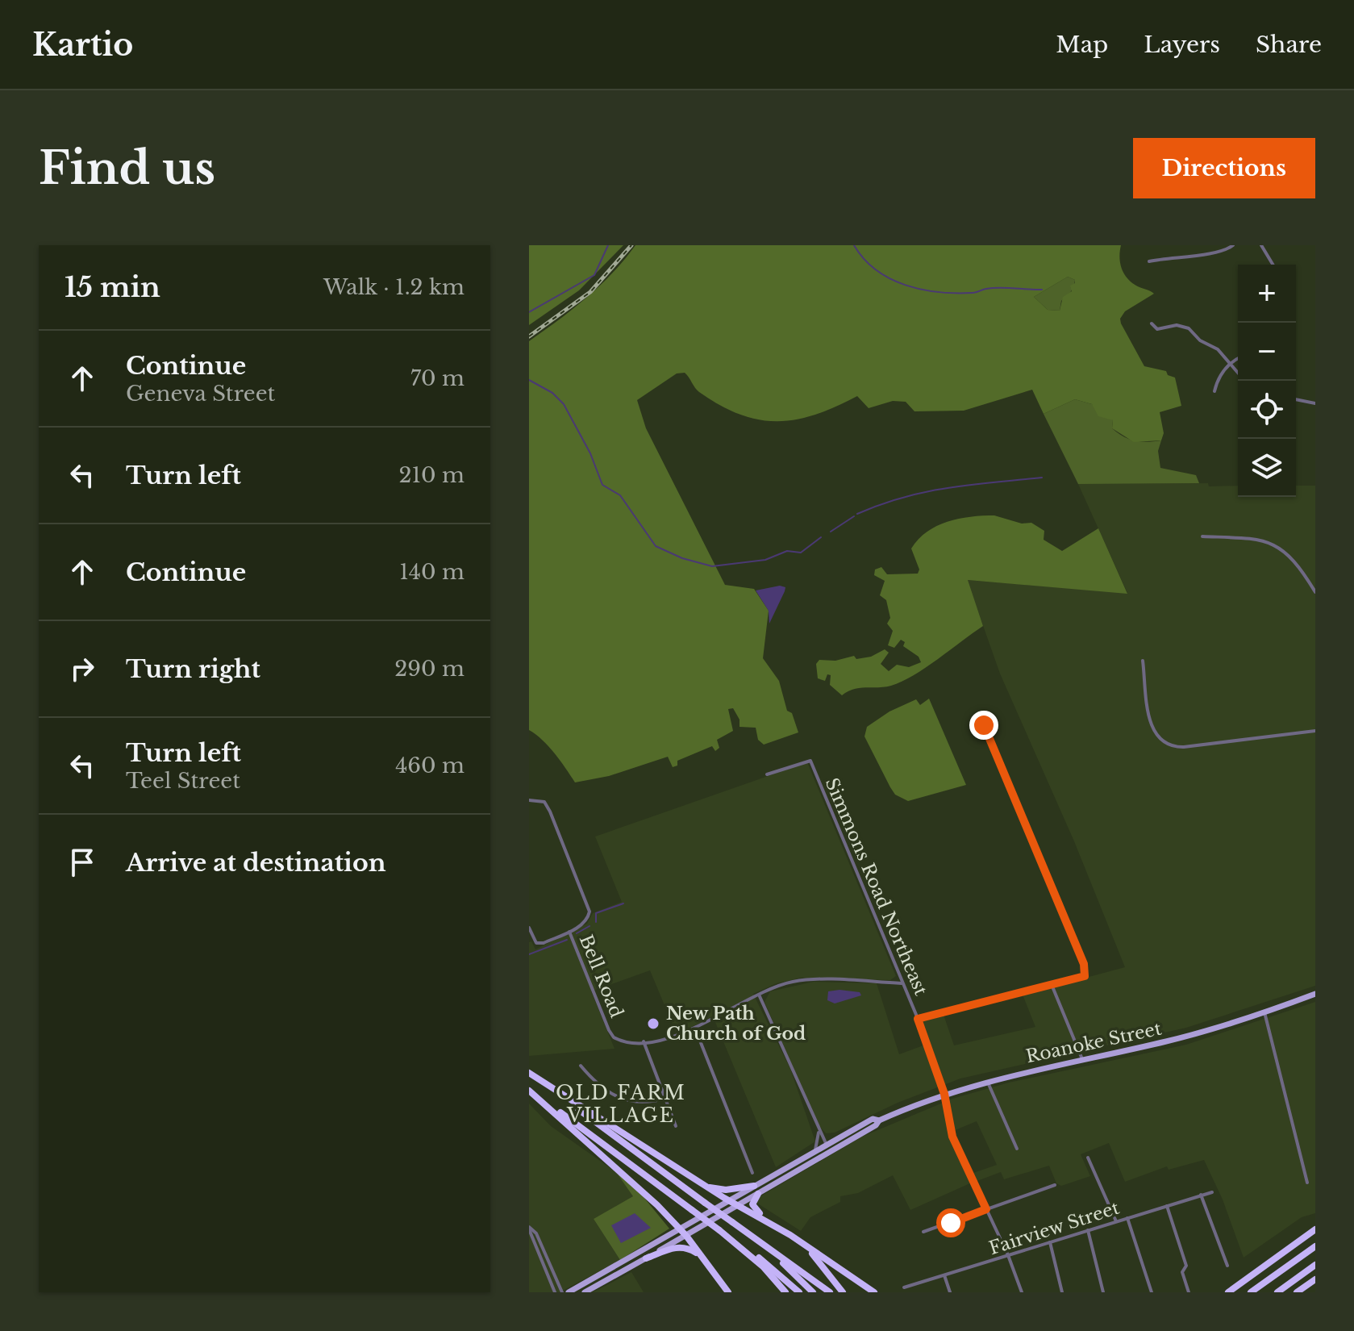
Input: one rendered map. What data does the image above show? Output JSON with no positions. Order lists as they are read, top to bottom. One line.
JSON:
{"streets":{"main road":["Roanoke Street"],"street":["Simmons Road Northeast","Bell Road","Fairview Street"]},"crossings":[["Simmons Road Northeast","Roanoke Street"],["Simmons Road Northeast","Fairview Street"]],"districts":["OLD FARM VILLAGE"],"places":["New Path Church of God"],"page":{"header":"Kartio","nav":["Map","Layers","Share"],"buttons":"Directions","title":"Find us","heading":["15 min","Walk · 1.2 km"],"map_buttons":["+","−"],"list":[["Continue","Geneva Street","70 m"],["Turn left","210 m"],["Continue","140 m"],["Turn right","290 m"],["Turn left","Teel Street","460 m"],"Arrive at destination"]}}
